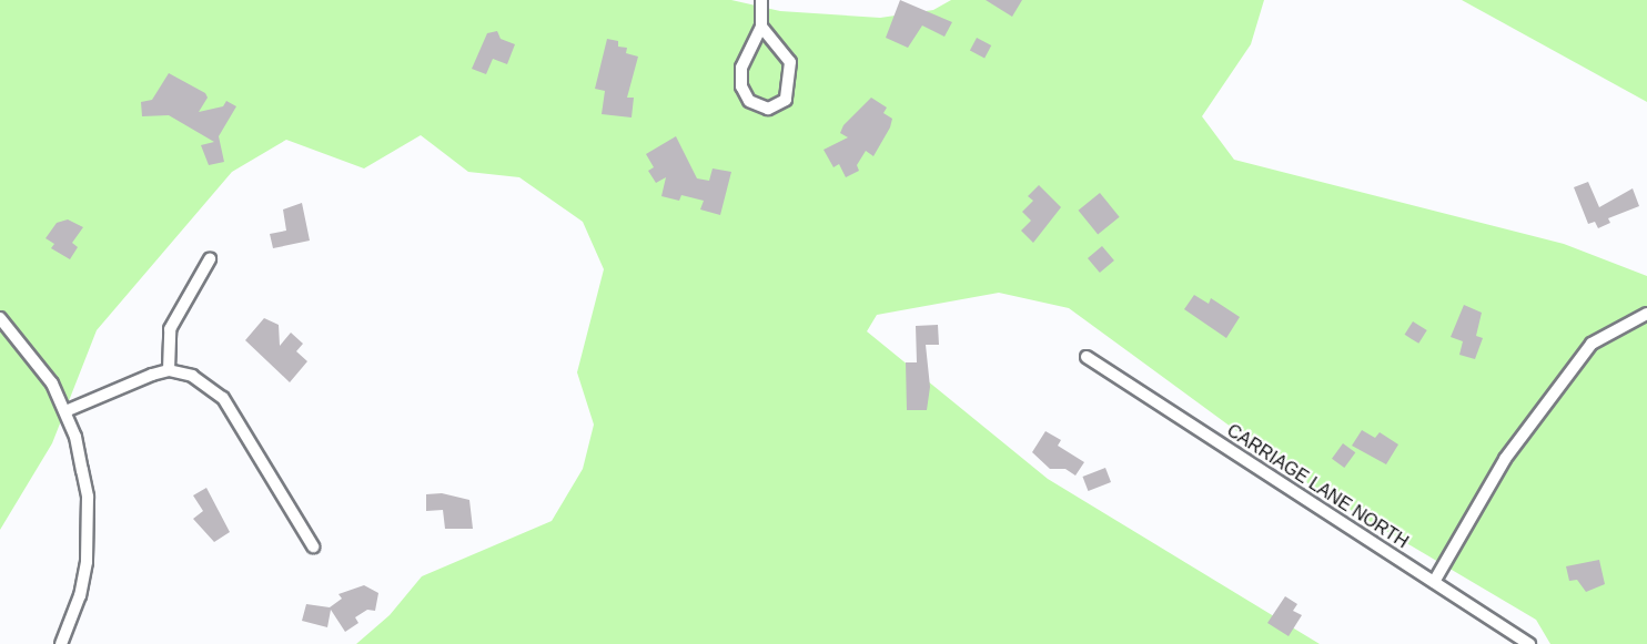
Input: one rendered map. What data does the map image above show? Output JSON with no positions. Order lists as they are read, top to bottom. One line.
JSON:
{"streets":{"street":["CARRIAGE LANE NORTH"]}}
